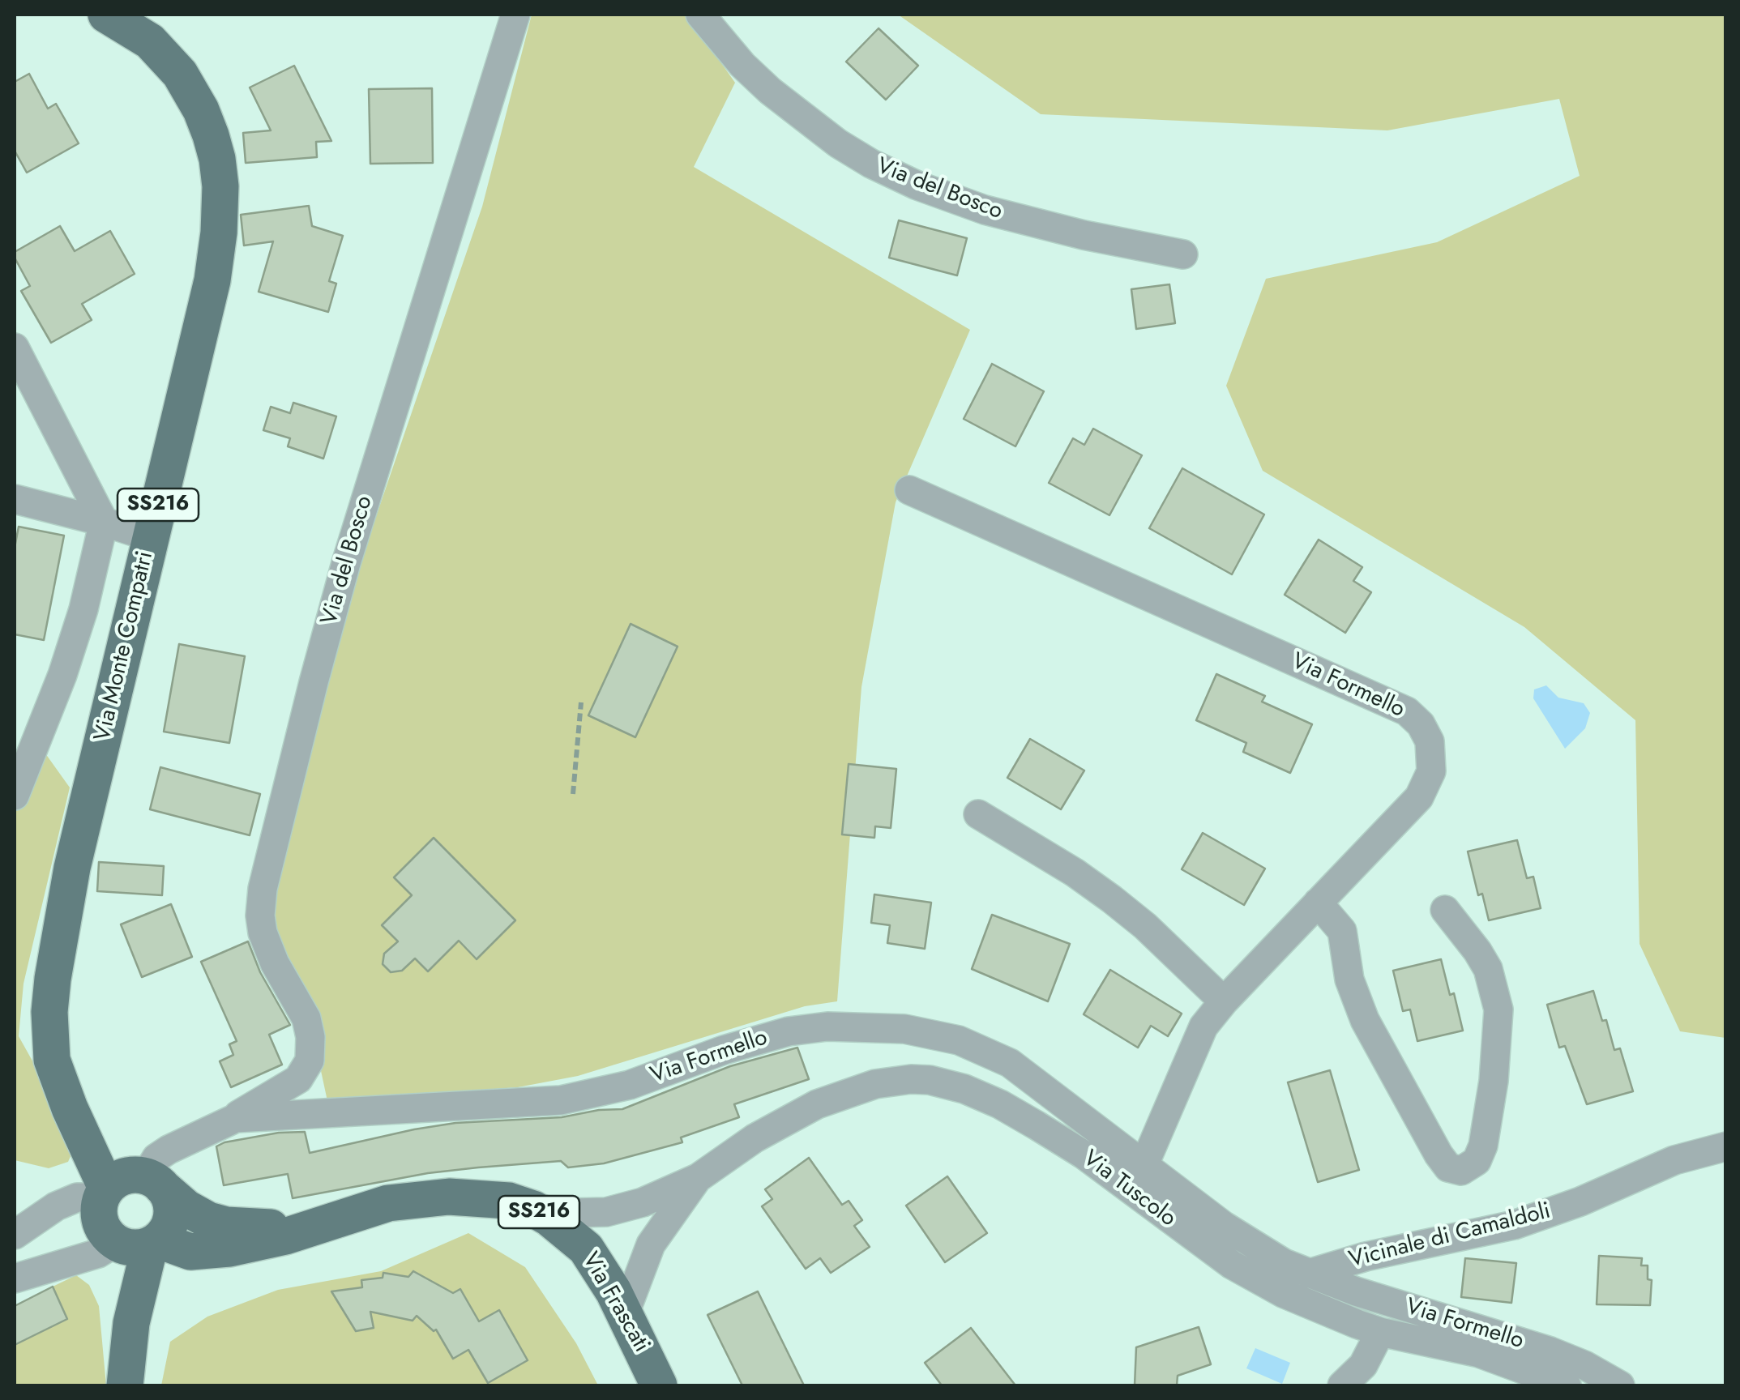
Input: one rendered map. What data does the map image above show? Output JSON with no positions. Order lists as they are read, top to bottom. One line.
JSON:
{"streets":{"main road":["SS216","Via Monte Compatri","Via Frascati"],"street":["Via del Bosco","Via Formello","Via Tuscolo","Vicinale di Camaldoli"]},"crossings":[["Via del Bosco","Via Monte Compatri"],["Via del Bosco","Via Formello"],["Via del Bosco","Via Frascati"],["Via Monte Compatri","Via Frascati"],["Via Formello","Vicinale di Camaldoli"]]}
